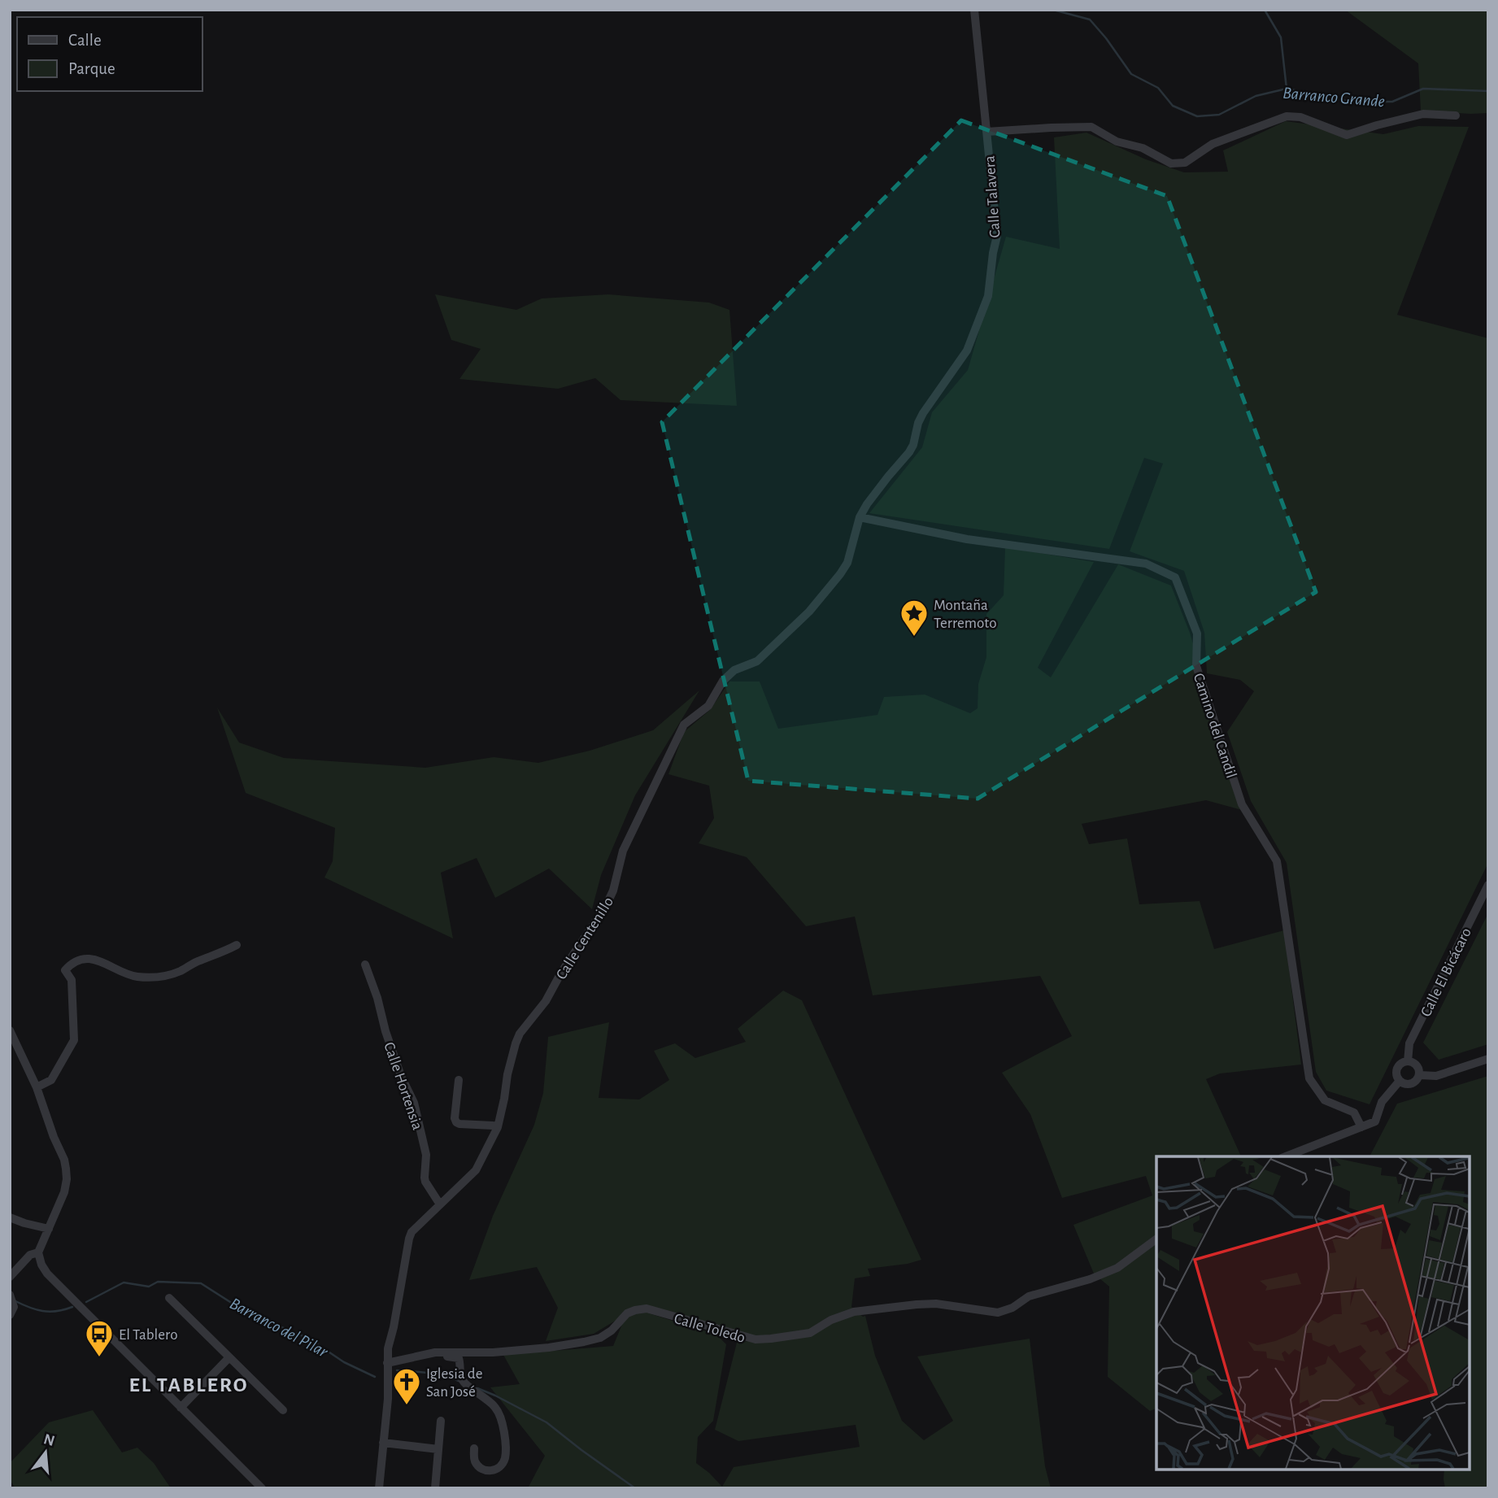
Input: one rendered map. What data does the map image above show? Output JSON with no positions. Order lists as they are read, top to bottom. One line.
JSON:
{"streets":{"street":["Calle Talavera","Camino del Candil","Calle Centenillo","Calle El Bicácaro","Calle Hortensia","Calle Toledo"]},"crossings":[["Calle Talavera","Camino del Candil"],["Calle Talavera","Calle Centenillo"],["Camino del Candil","Calle Centenillo"],["Calle Centenillo","Calle Hortensia"],["Calle Centenillo","Calle Toledo"]],"districts":["EL TABLERO"],"water":["Barranco Grande","Barranco del Pilar"],"places":{"place":["Montaña Terremoto"],"bus stop":["El Tablero"],"church":["Iglesia de San José"]},"legend":["Calle","Parque"],"north":"top"}
